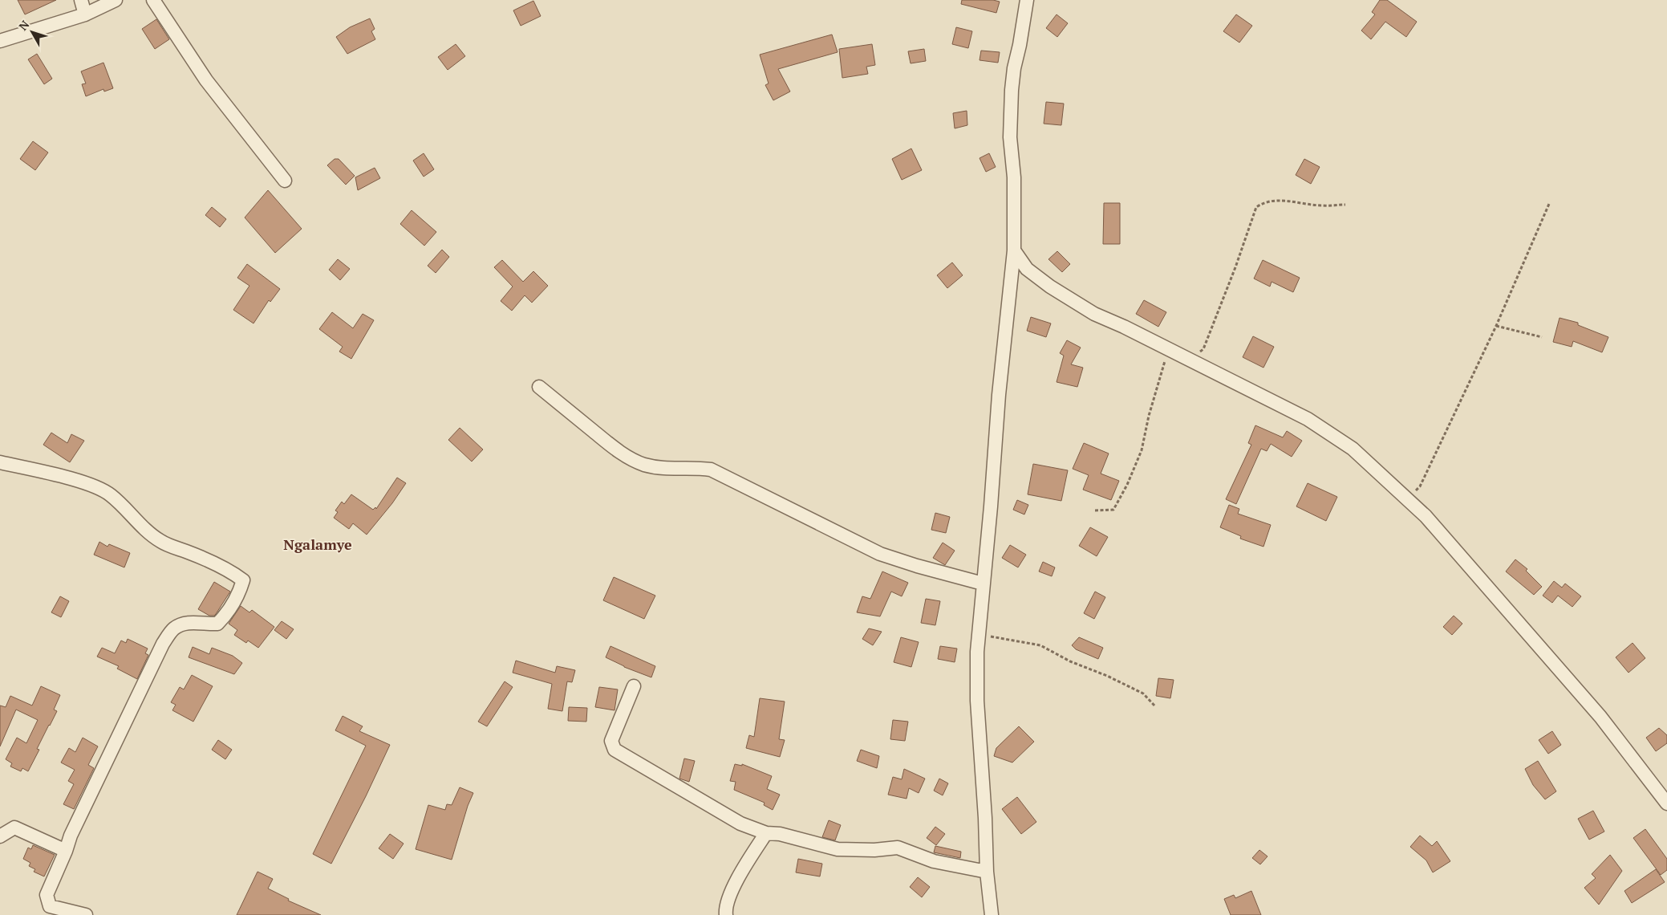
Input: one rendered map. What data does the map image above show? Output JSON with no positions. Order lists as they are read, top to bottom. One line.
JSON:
{"districts":["Ngalamye"],"north":"top left"}
